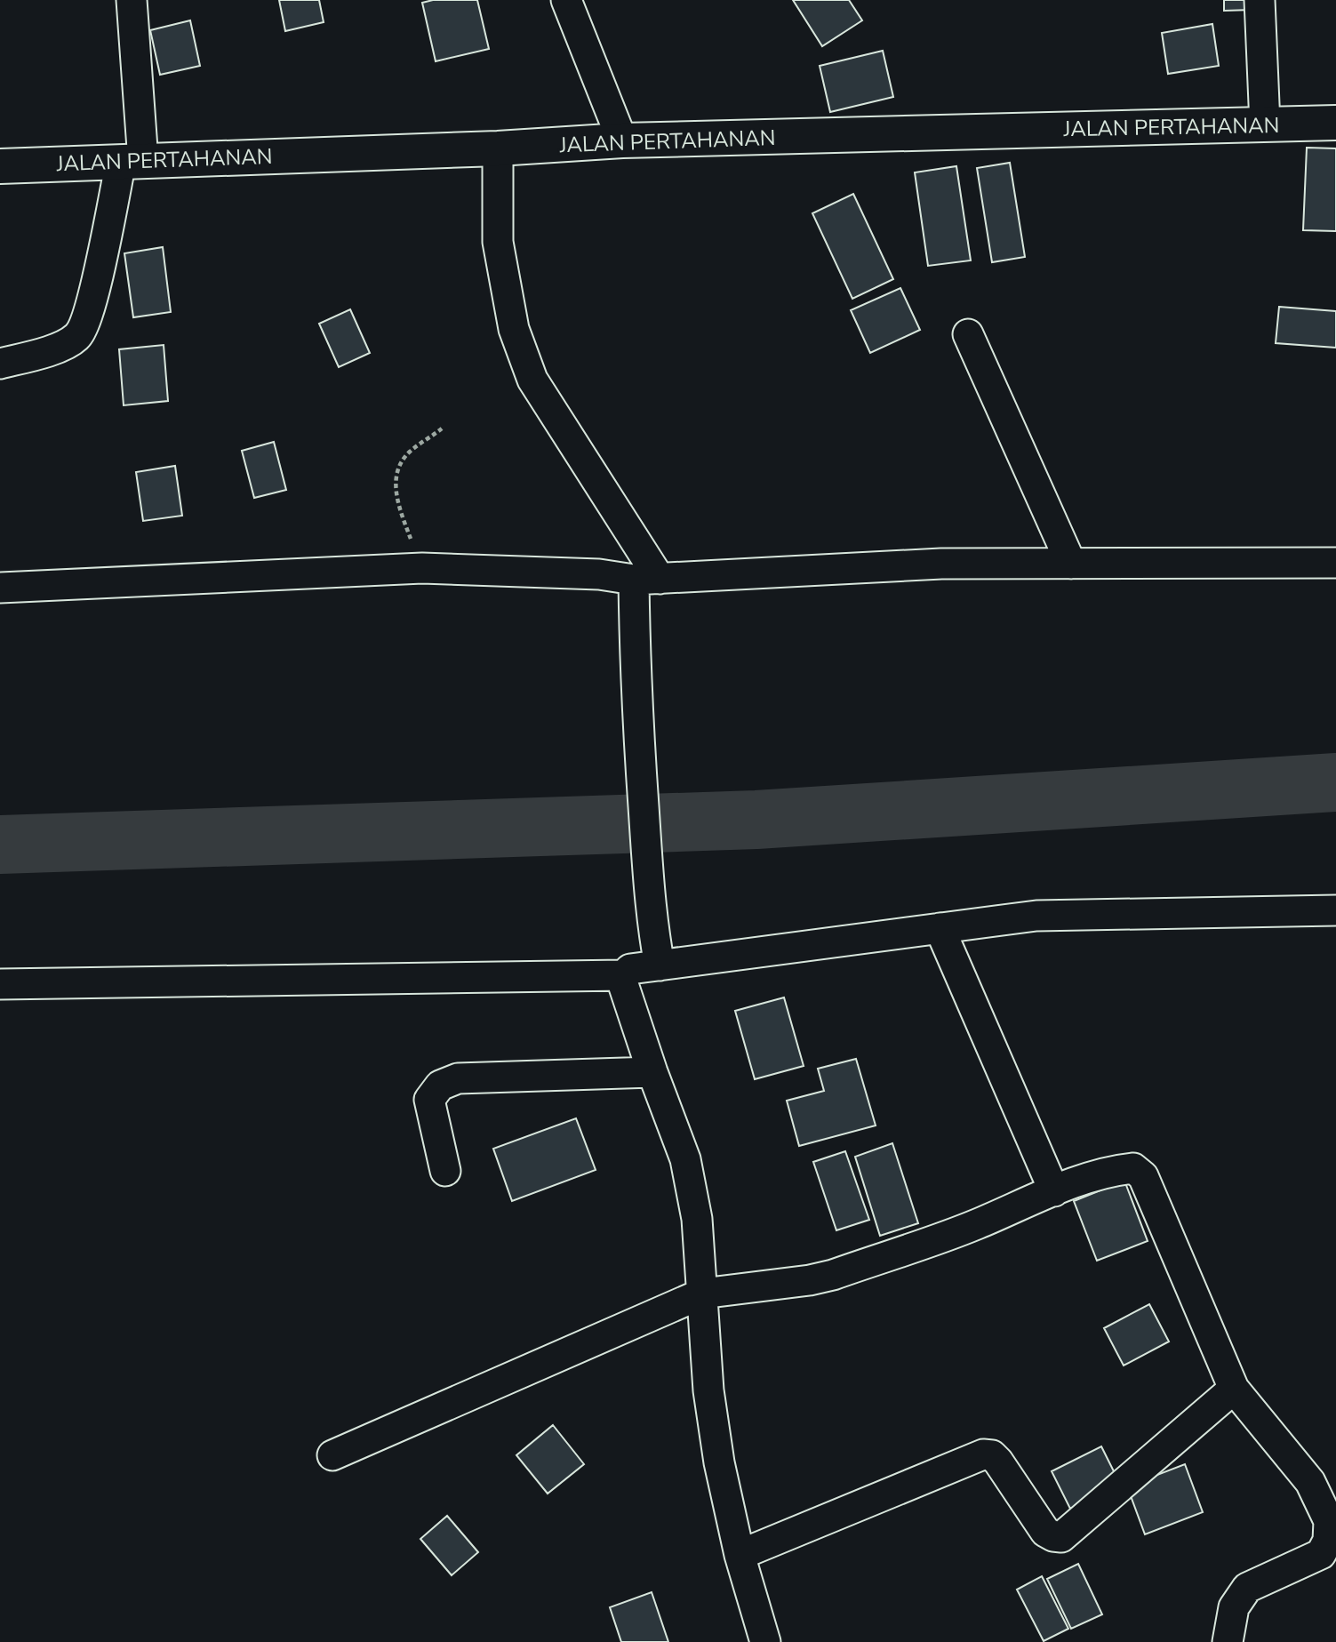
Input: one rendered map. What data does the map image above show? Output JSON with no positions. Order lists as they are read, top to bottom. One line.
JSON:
{"streets":{"highway":["JALAN PERTAHANAN"]}}
